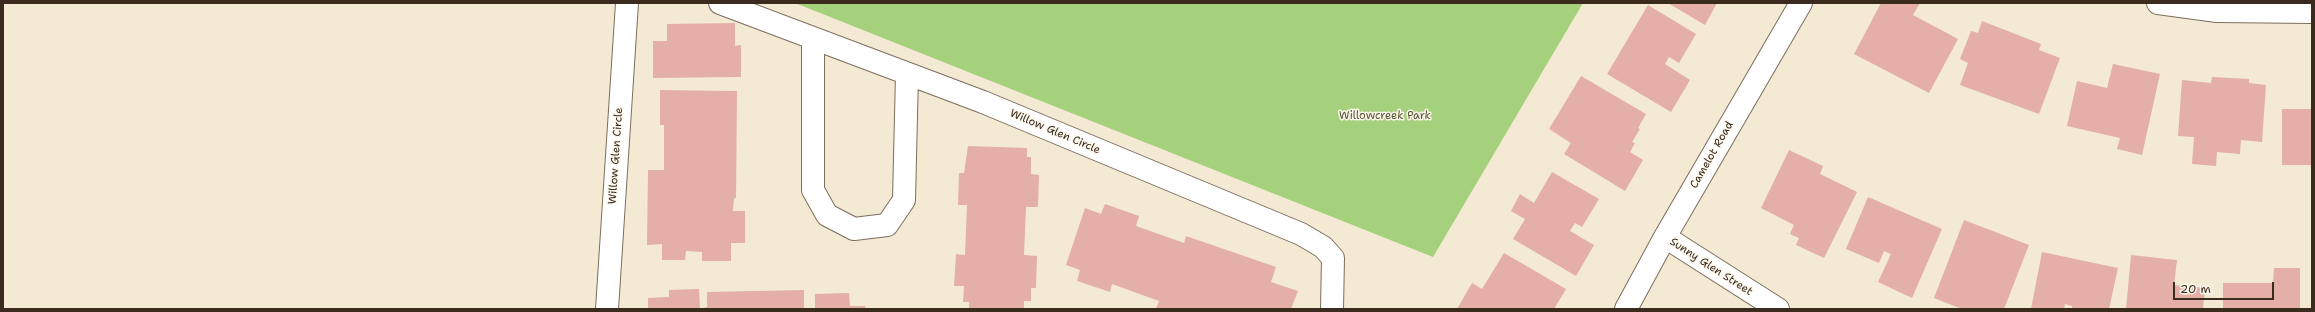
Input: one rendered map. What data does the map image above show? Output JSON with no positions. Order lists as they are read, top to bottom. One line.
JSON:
{"streets":{"street":["Willow Glen Circle","Camelot Road","Sunny Glen Street"]},"crossings":[["Camelot Road","Sunny Glen Street"]],"parks":["Willowcreek Park"],"scale_bar":"20 m"}
